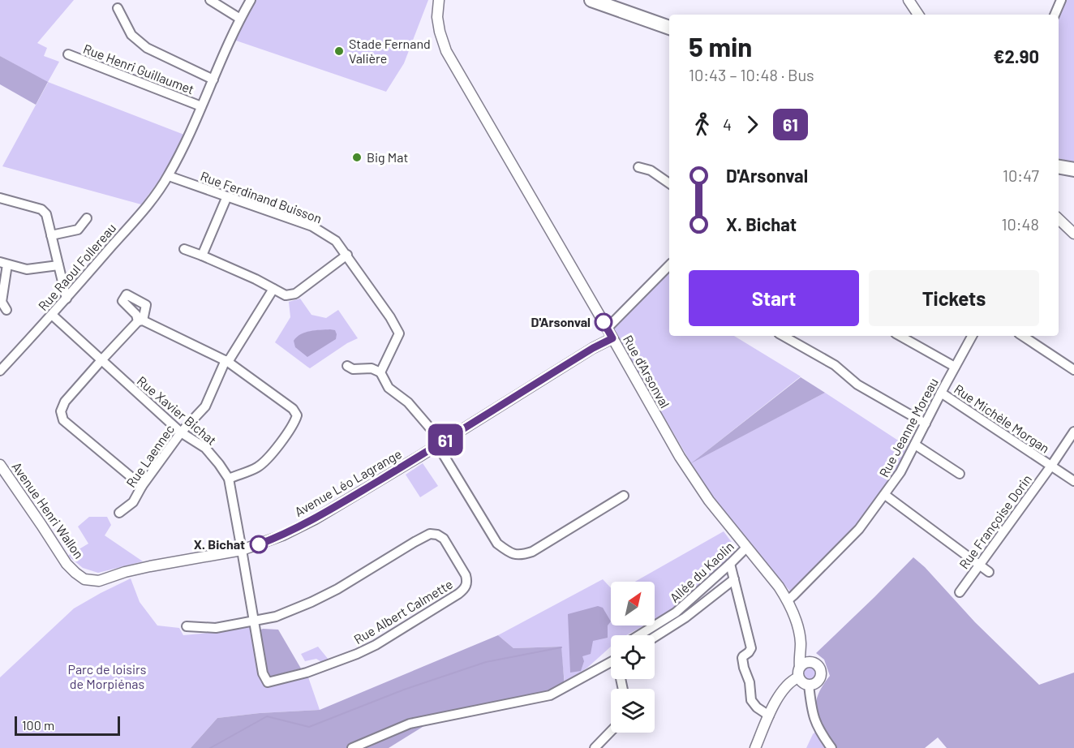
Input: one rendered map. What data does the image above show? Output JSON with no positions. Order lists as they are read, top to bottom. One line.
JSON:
{"streets":{"street":["Rue Henri Guillaumet","Rue Ferdinand Buisson","Rue Raoul Follereau","Rue d'Arsonval","Rue Xavier Bichat","Rue Michèle Morgan","Rue Jeanne Moreau","Rue Laennec","Avenue Léo Lagrange","Avenue Henri Wallon","Rue Françoise Dorin","Allée du Kaolin","Rue Albert Calmette"]},"crossings":[["Rue Henri Guillaumet","Rue Raoul Follereau"],["Rue Ferdinand Buisson","Rue Raoul Follereau"],["Rue Raoul Follereau","Rue Xavier Bichat"],["Rue d'Arsonval","Avenue Léo Lagrange"],["Rue d'Arsonval","Allée du Kaolin"],["Rue Xavier Bichat","Rue Laennec"],["Rue Xavier Bichat","Avenue Léo Lagrange"],["Rue Xavier Bichat","Rue Albert Calmette"],["Rue Michèle Morgan","Rue Jeanne Moreau"],["Rue Michèle Morgan","Rue Françoise Dorin"],["Rue Jeanne Moreau","Rue Françoise Dorin"],["Avenue Léo Lagrange","Avenue Henri Wallon"]],"parks":["Parc de loisirs de Morpiénas"],"places":["Stade Fernand Valière","Big Mat","D'Arsonval","X. Bichat"],"lines":["bus line 61"],"scale_bar":"100 m","north":"top right","page":{"on_map":"61","heading":["5 min","10:43 – 10:48 · Bus","€2.90"],"legs":["4","61"],"list":[{"name":"D'Arsonval","value":"10:47"},{"name":"X. Bichat","value":"10:48"}],"buttons":["Start","Tickets"],"scale":"100 m"}}
